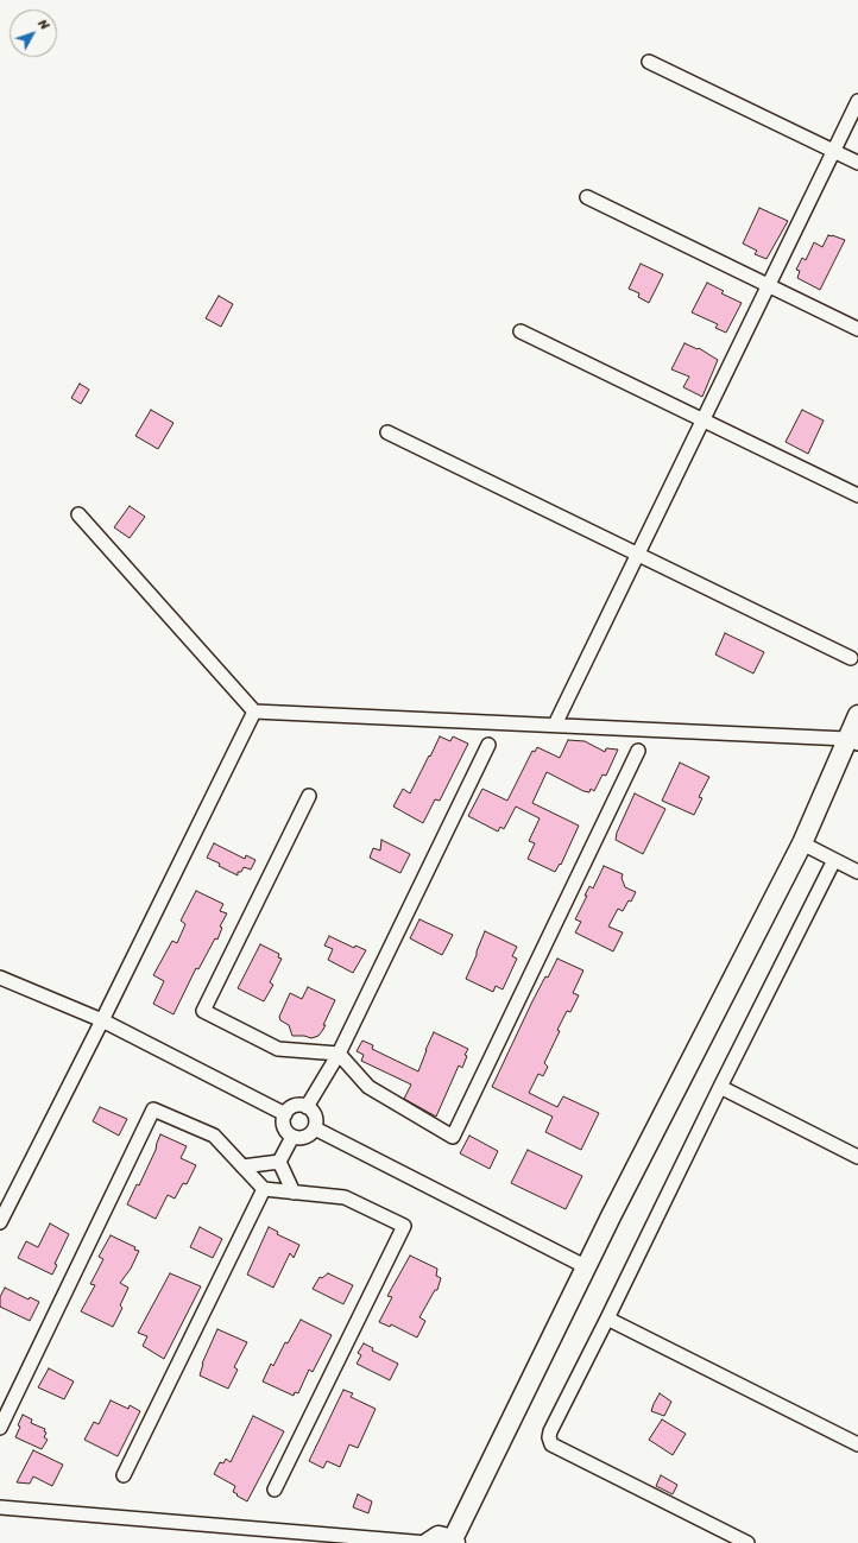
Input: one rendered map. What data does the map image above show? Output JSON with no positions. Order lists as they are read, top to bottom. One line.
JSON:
{"north":"top right"}
